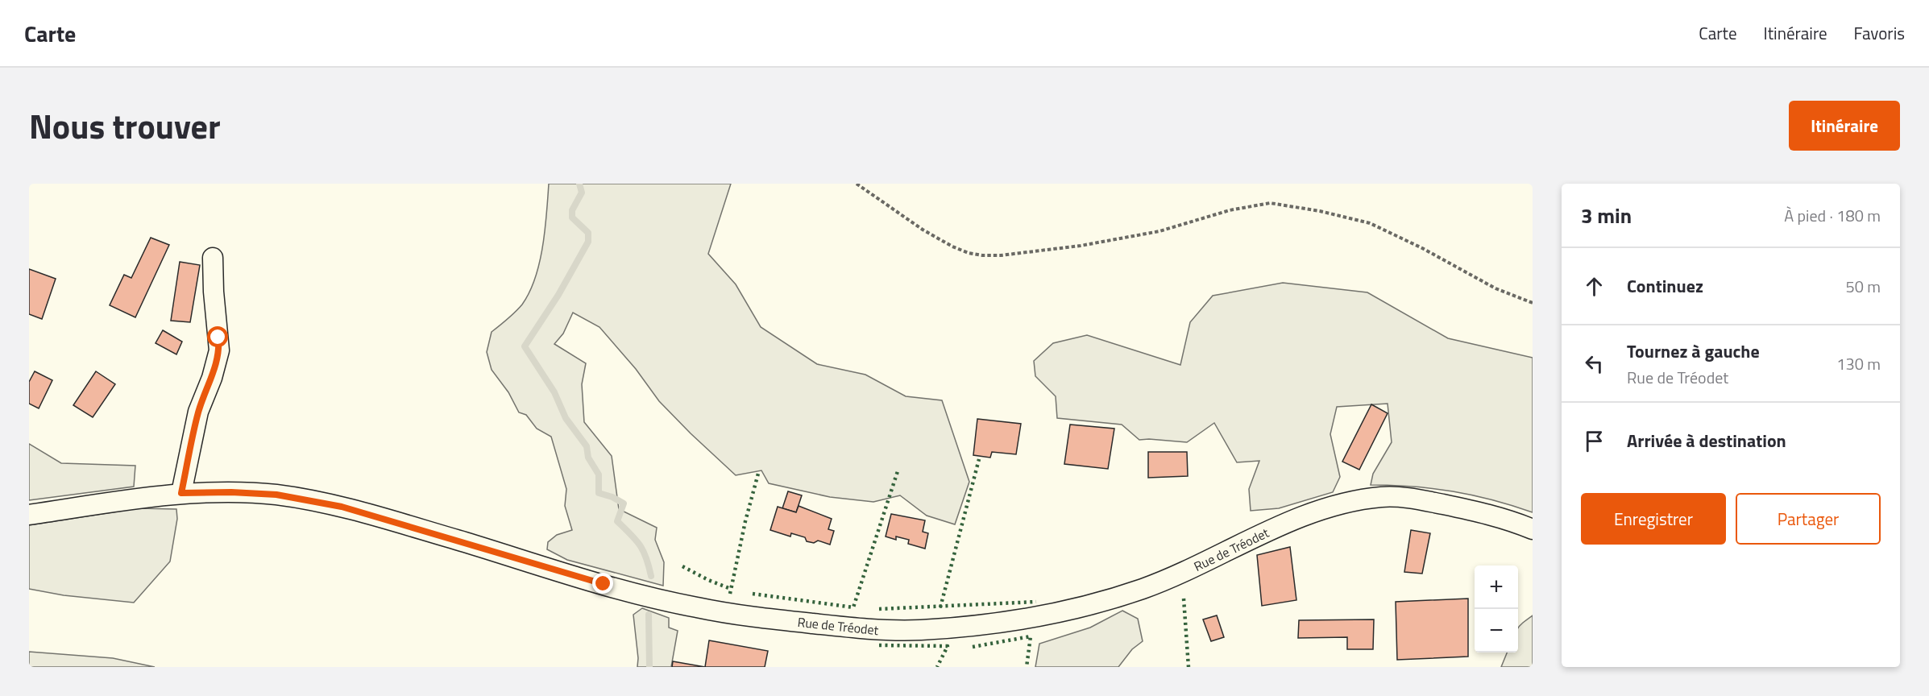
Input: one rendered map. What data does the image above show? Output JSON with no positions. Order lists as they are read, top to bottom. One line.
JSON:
{"streets":{"street":["Rue de Tréodet"]},"page":{"header":"Carte","nav":["Carte","Itinéraire","Favoris"],"title":"Nous trouver","buttons":["Itinéraire",["Enregistrer","Partager"]],"heading":["3 min","À pied · 180 m"],"list":[["Continuez","50 m"],["Tournez à gauche","Rue de Tréodet","130 m"],"Arrivée à destination"],"map_buttons":["+","−"]}}
